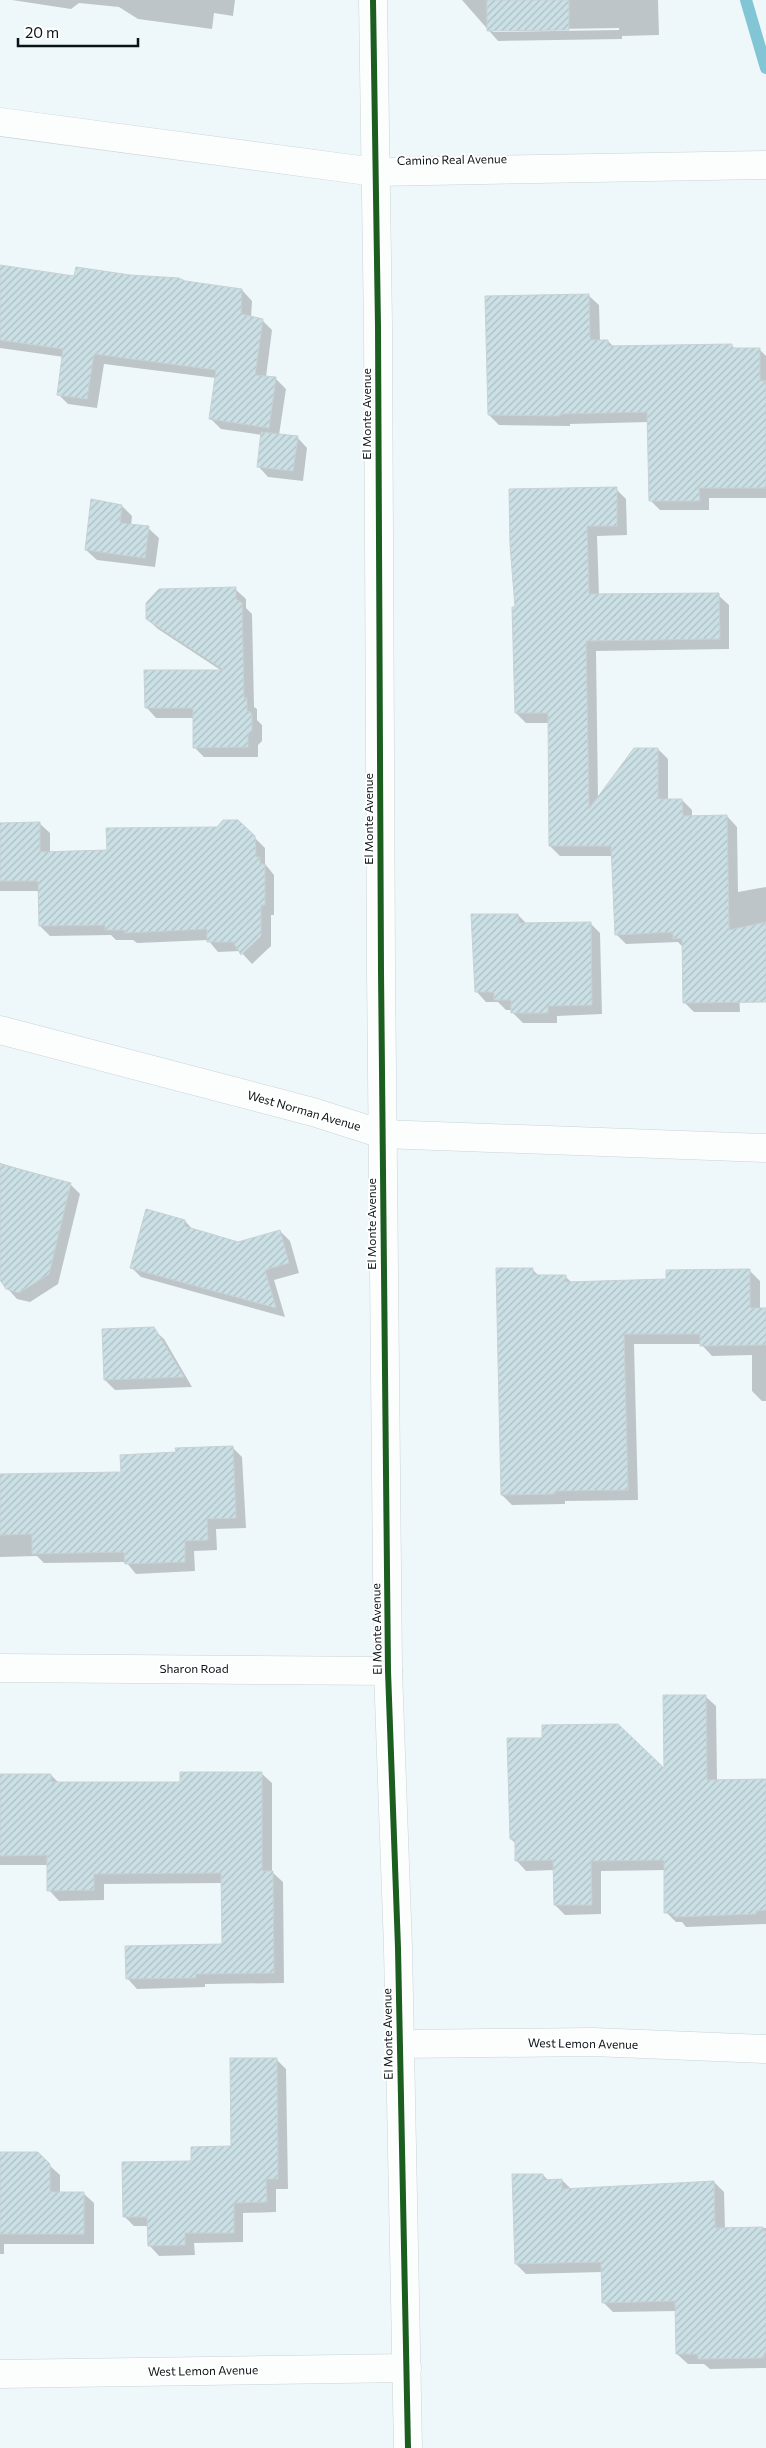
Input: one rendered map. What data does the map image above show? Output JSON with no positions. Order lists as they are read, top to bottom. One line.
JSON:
{"streets":{"street":["Camino Real Avenue","El Monte Avenue","West Norman Avenue","Sharon Road","West Lemon Avenue"]},"crossings":[["Camino Real Avenue","El Monte Avenue"],["El Monte Avenue","West Norman Avenue"],["El Monte Avenue","Sharon Road"],["El Monte Avenue","West Lemon Avenue"]],"scale_bar":"20 m"}
